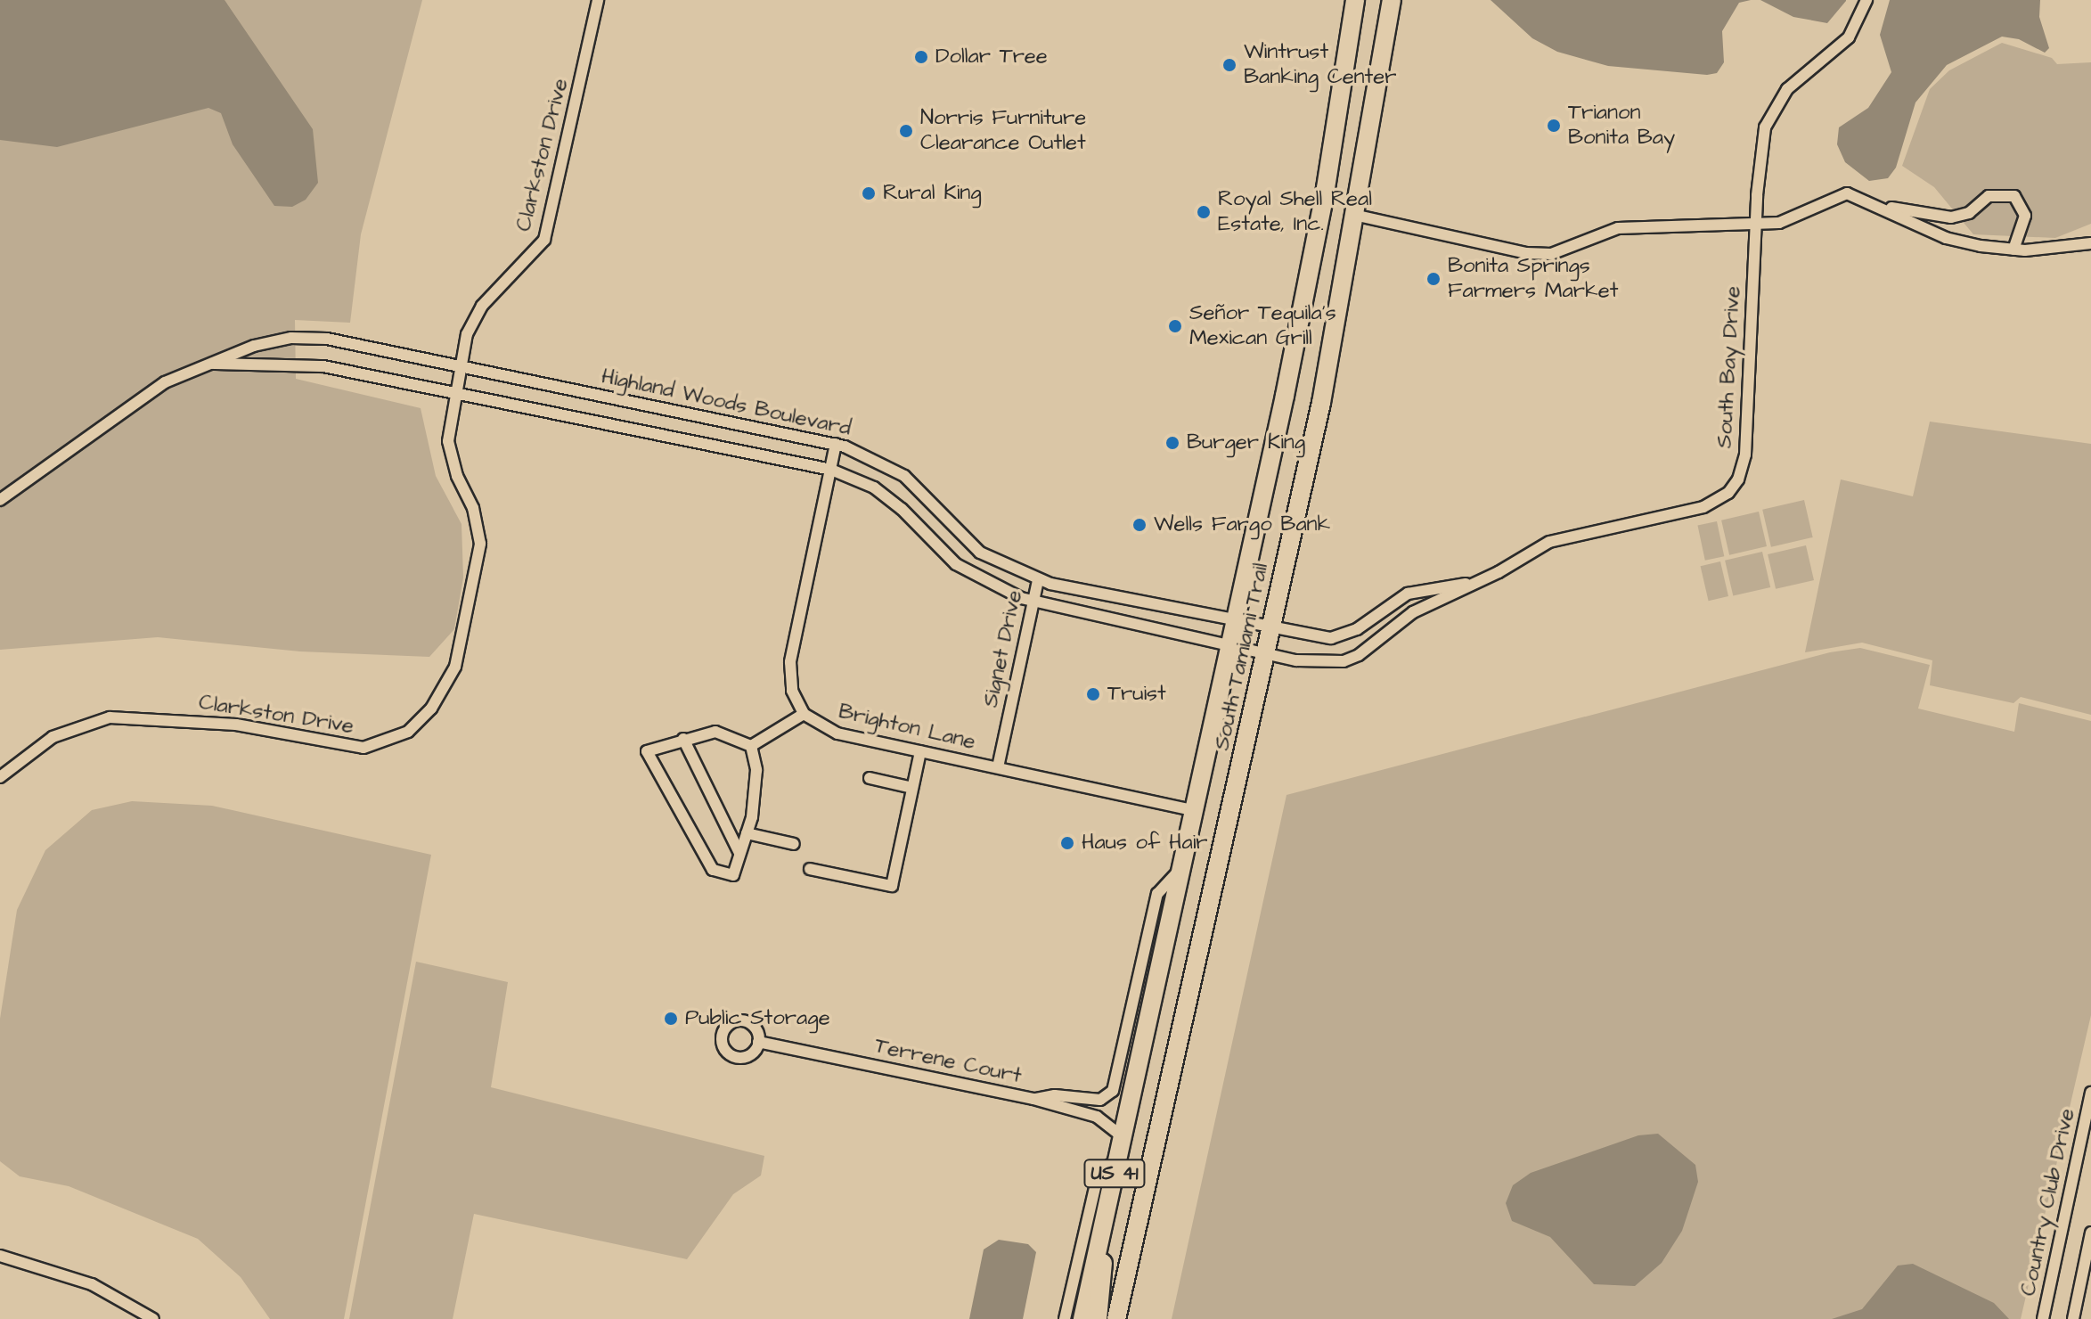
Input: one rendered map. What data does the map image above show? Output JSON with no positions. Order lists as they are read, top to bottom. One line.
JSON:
{"streets":{"main road":["South Tamiami Trail","US 41"],"street":["Clarkston Drive","South Bay Drive","Highland Woods Boulevard","Signet Drive","Brighton Lane","Terrene Court","Country Club Drive"]},"crossings":[["Clarkston Drive","Highland Woods Boulevard"],["South Bay Drive","Highland Woods Boulevard"],["South Bay Drive","South Tamiami Trail"],["Highland Woods Boulevard","Signet Drive"],["Highland Woods Boulevard","South Tamiami Trail"],["Signet Drive","Brighton Lane"],["South Tamiami Trail","Brighton Lane"],["South Tamiami Trail","Terrene Court"]],"places":["Dollar Tree","Wintrust Banking Center","Trianon Bonita Bay","Norris Furniture Clearance Outlet","Rural King","Royal Shell Real Estate, Inc.","Bonita Springs Farmers Market","Señor Tequila’s Mexican Grill","Burger King","Wells Fargo Bank","Truist","Haus of Hair","Public Storage"]}
